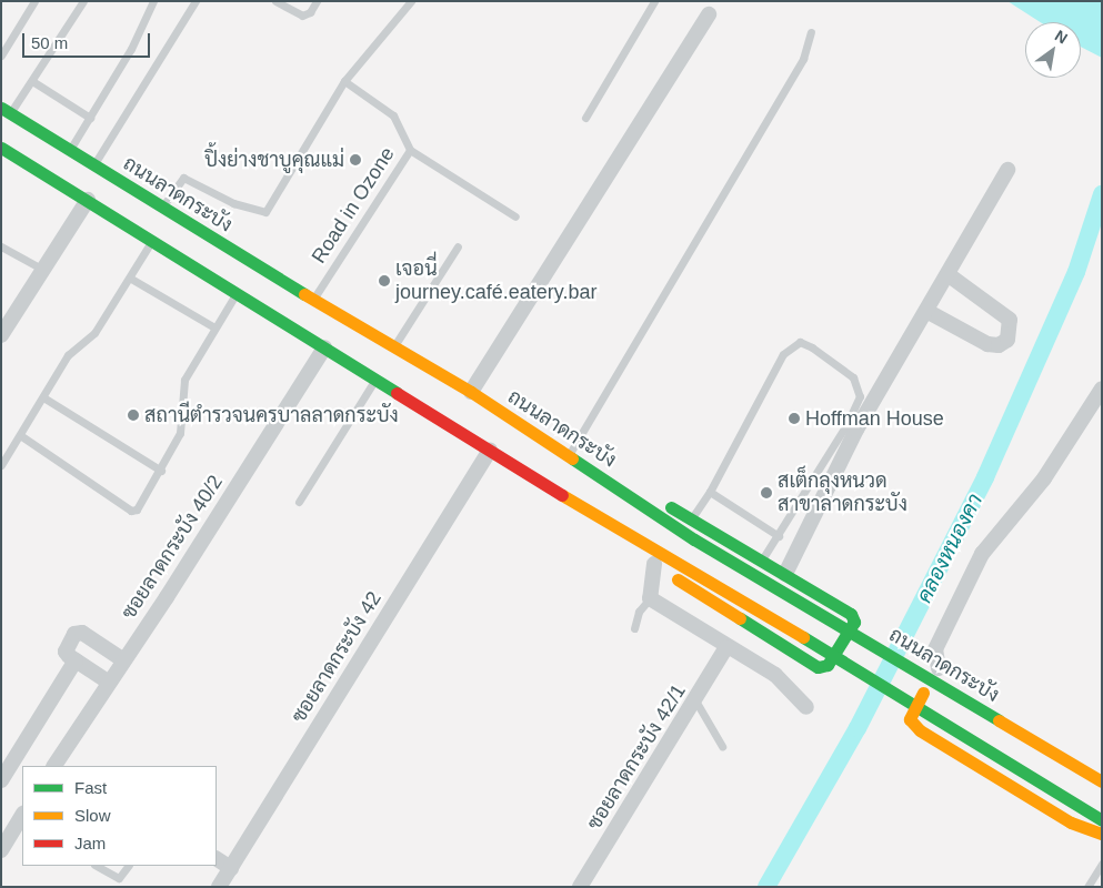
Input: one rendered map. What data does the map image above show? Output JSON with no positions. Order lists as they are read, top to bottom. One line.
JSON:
{"streets":{"main road":["ถนนลาดกระบัง"],"street":["ซอยลาดกระบัง 40/2","ซอยลาดกระบัง 42","ซอยลาดกระบัง 42/1"],"lane":["Road in Ozone"]},"crossings":[["ถนนลาดกระบัง","Road in Ozone"]],"water":["คลองหนองคา"],"places":["ปิ้งย่างชาบูคุณแม่","เจอนี่ journey.café.eatery.bar","สถานีตำรวจนครบาลลาดกระบัง","Hoffman House","สเต็กลุงหนวด สาขาลาดกระบัง"],"legend":["Fast","Slow","Jam"],"scale_bar":"50 m","north":"top right"}
